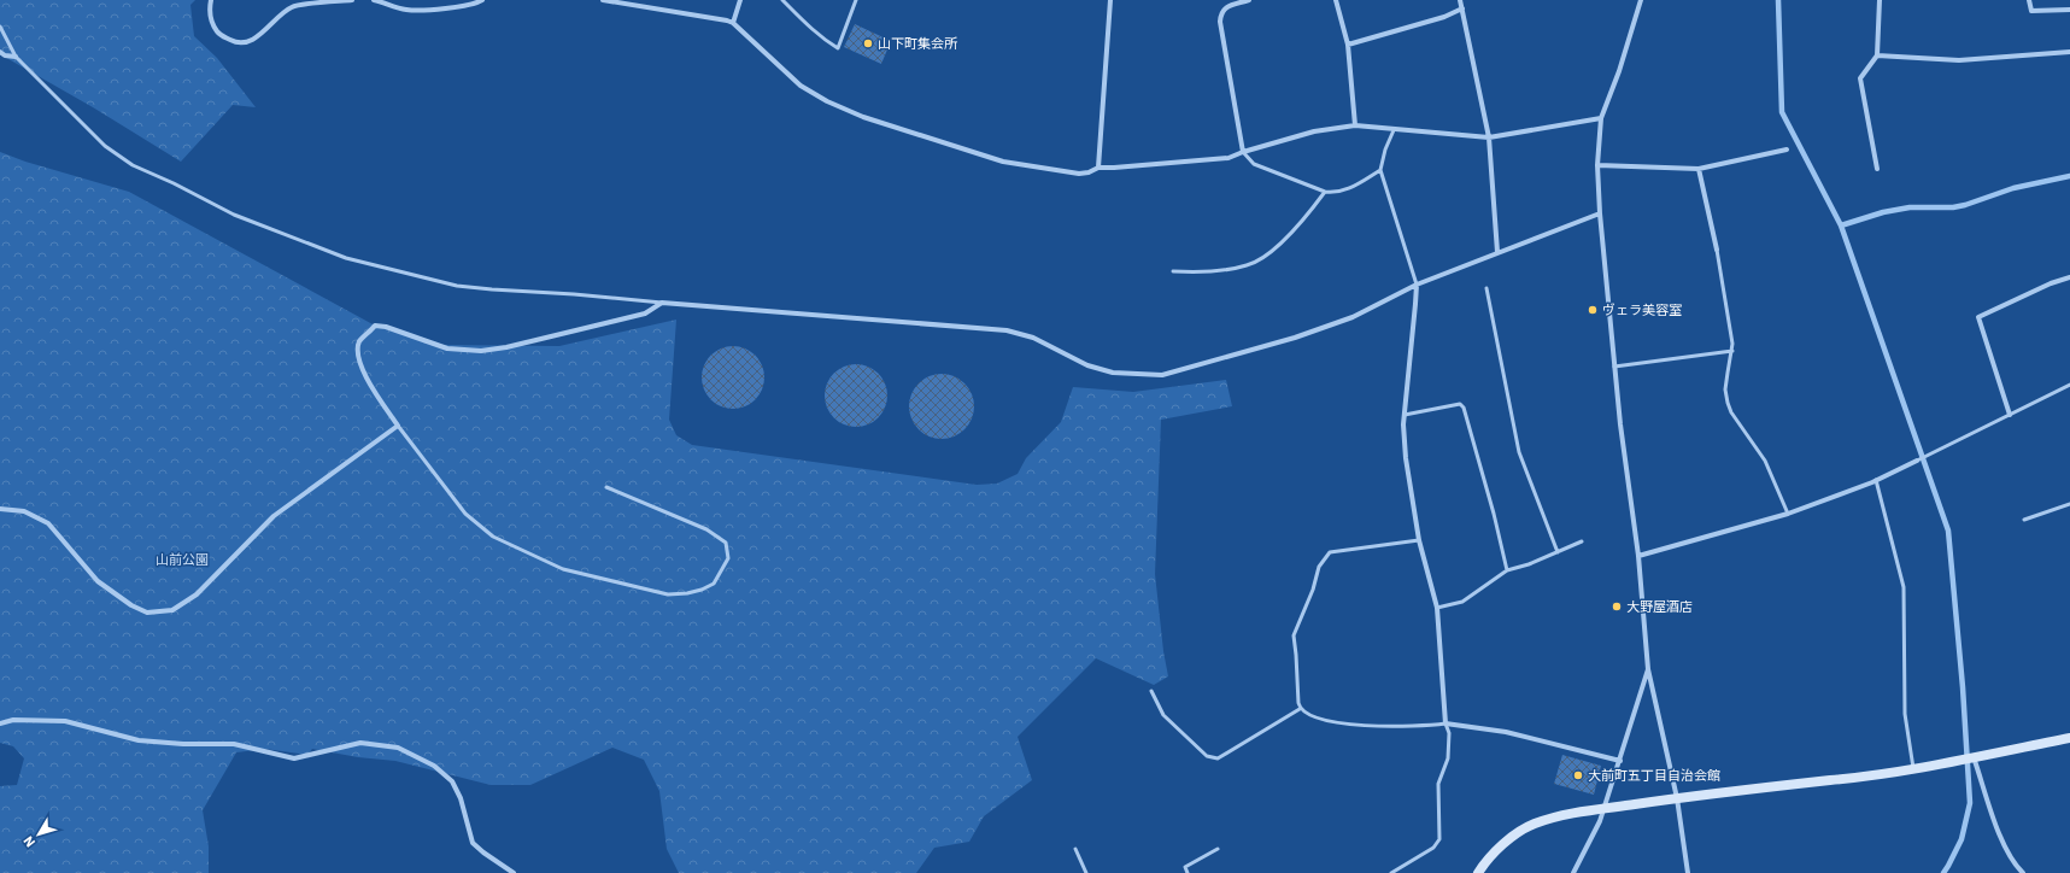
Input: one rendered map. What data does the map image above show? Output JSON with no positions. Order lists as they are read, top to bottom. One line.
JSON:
{"parks":["山前公園"],"places":["山下町集会所","ヴェラ美容室","大野屋酒店","大前町五丁目自治会館"],"north":"bottom left"}
